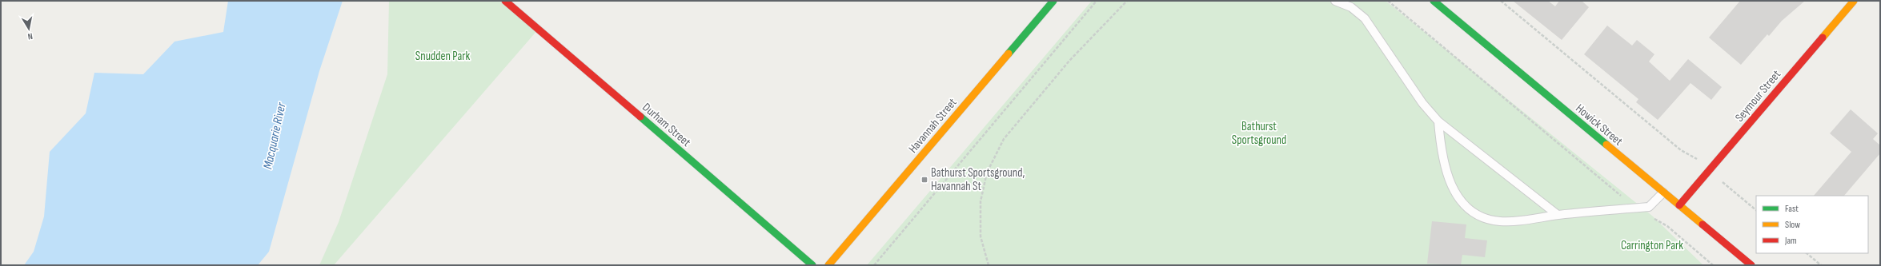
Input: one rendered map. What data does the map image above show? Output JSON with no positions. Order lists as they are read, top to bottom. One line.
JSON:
{"streets":{"street":["Seymour Street","Durham Street","Howick Street","Havannah Street"]},"crossings":[["Seymour Street","Howick Street"]],"water":["Macquarie River"],"parks":["Snudden Park","Bathurst Sportsground","Carrington Park"],"places":{"transit":["Bathurst Sportsground, Havannah St"]},"legend":["Fast","Slow","Jam"],"north":"bottom"}
